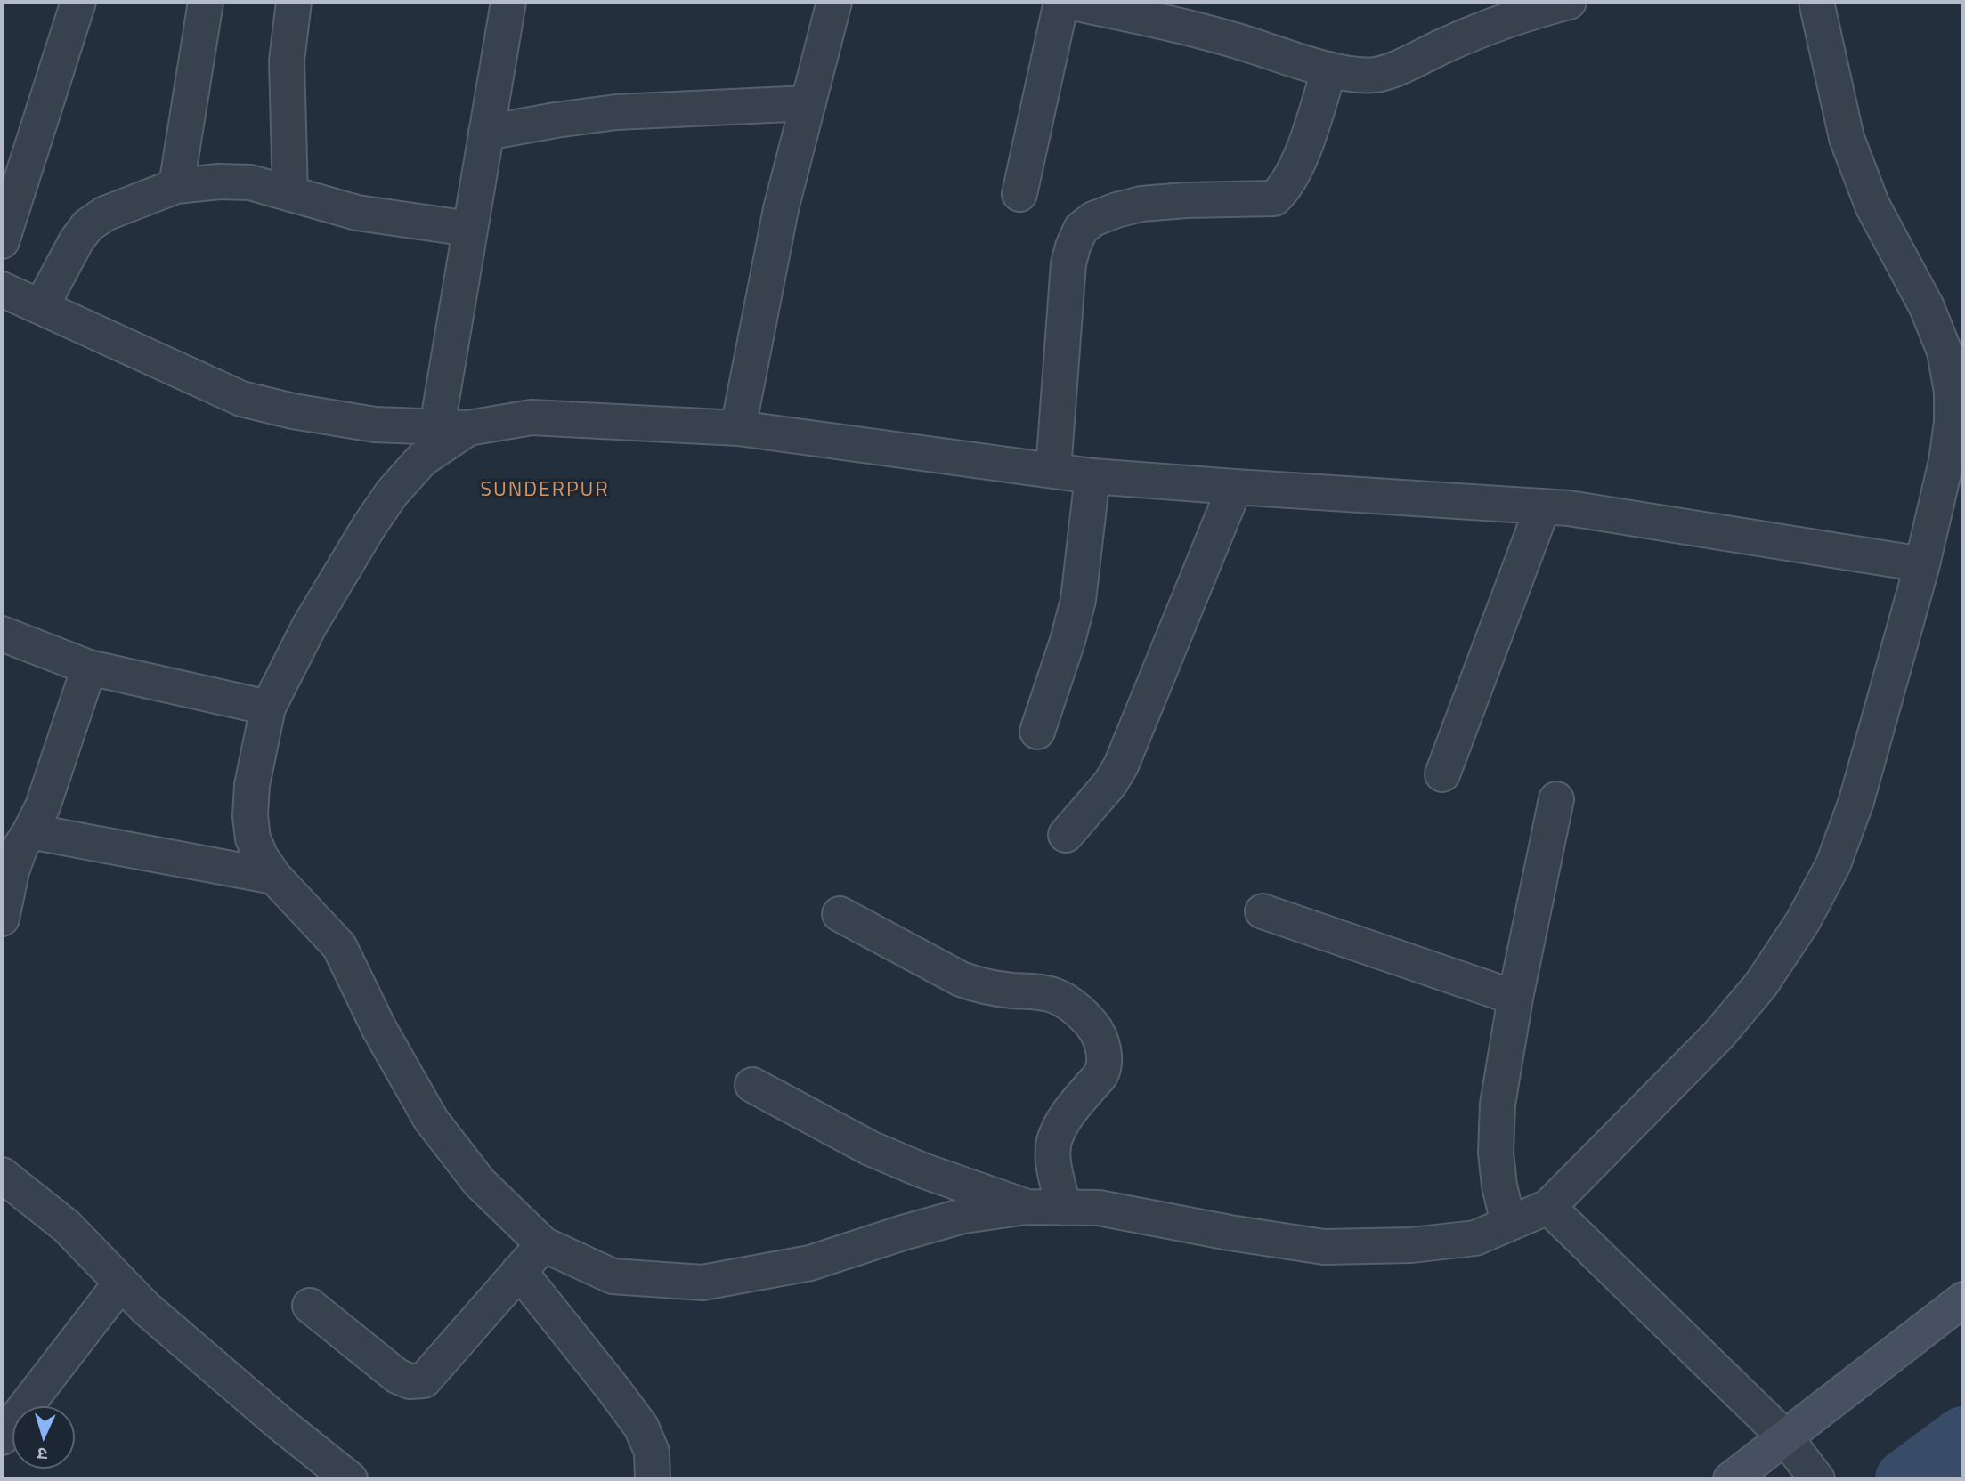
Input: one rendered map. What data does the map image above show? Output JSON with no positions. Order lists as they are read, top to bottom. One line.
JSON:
{"districts":["SUNDERPUR"],"north":"bottom"}
